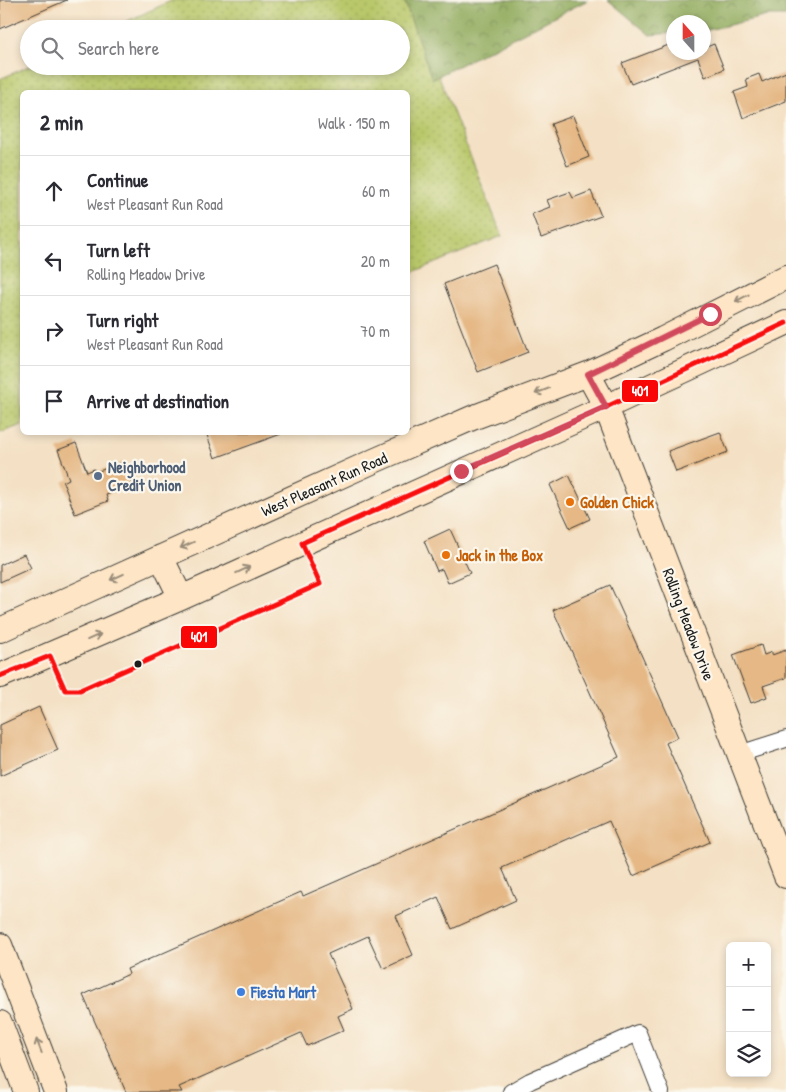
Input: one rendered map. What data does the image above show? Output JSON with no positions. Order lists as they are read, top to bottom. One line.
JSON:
{"streets":{"main road":["West Pleasant Run Road","Rolling Meadow Drive"]},"crossings":[["West Pleasant Run Road","Rolling Meadow Drive"]],"places":["Neighborhood Credit Union","Golden Chick","Jack in the Box","Fiesta Mart"],"lines":["transit line 401"],"north":"top","page":{"search":"Search here","heading":["2 min","Walk · 150 m"],"list":[["Continue","West Pleasant Run Road","60 m"],["Turn left","Rolling Meadow Drive","20 m"],["Turn right","West Pleasant Run Road","70 m"],"Arrive at destination"],"map_buttons":["+","−"]}}
